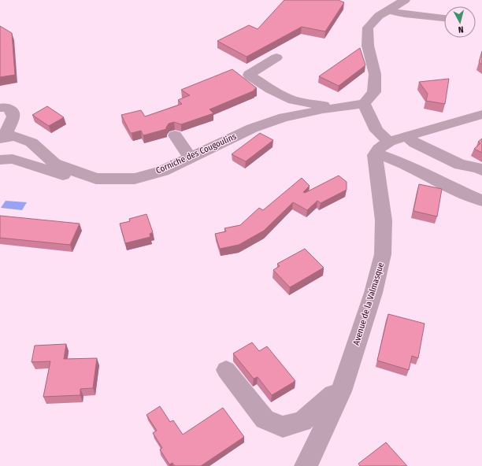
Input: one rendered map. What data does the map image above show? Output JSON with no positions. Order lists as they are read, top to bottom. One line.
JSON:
{"streets":{"street":["Corniche des Cougoulins","Avenue de la Valmasque"]},"north":"bottom"}
